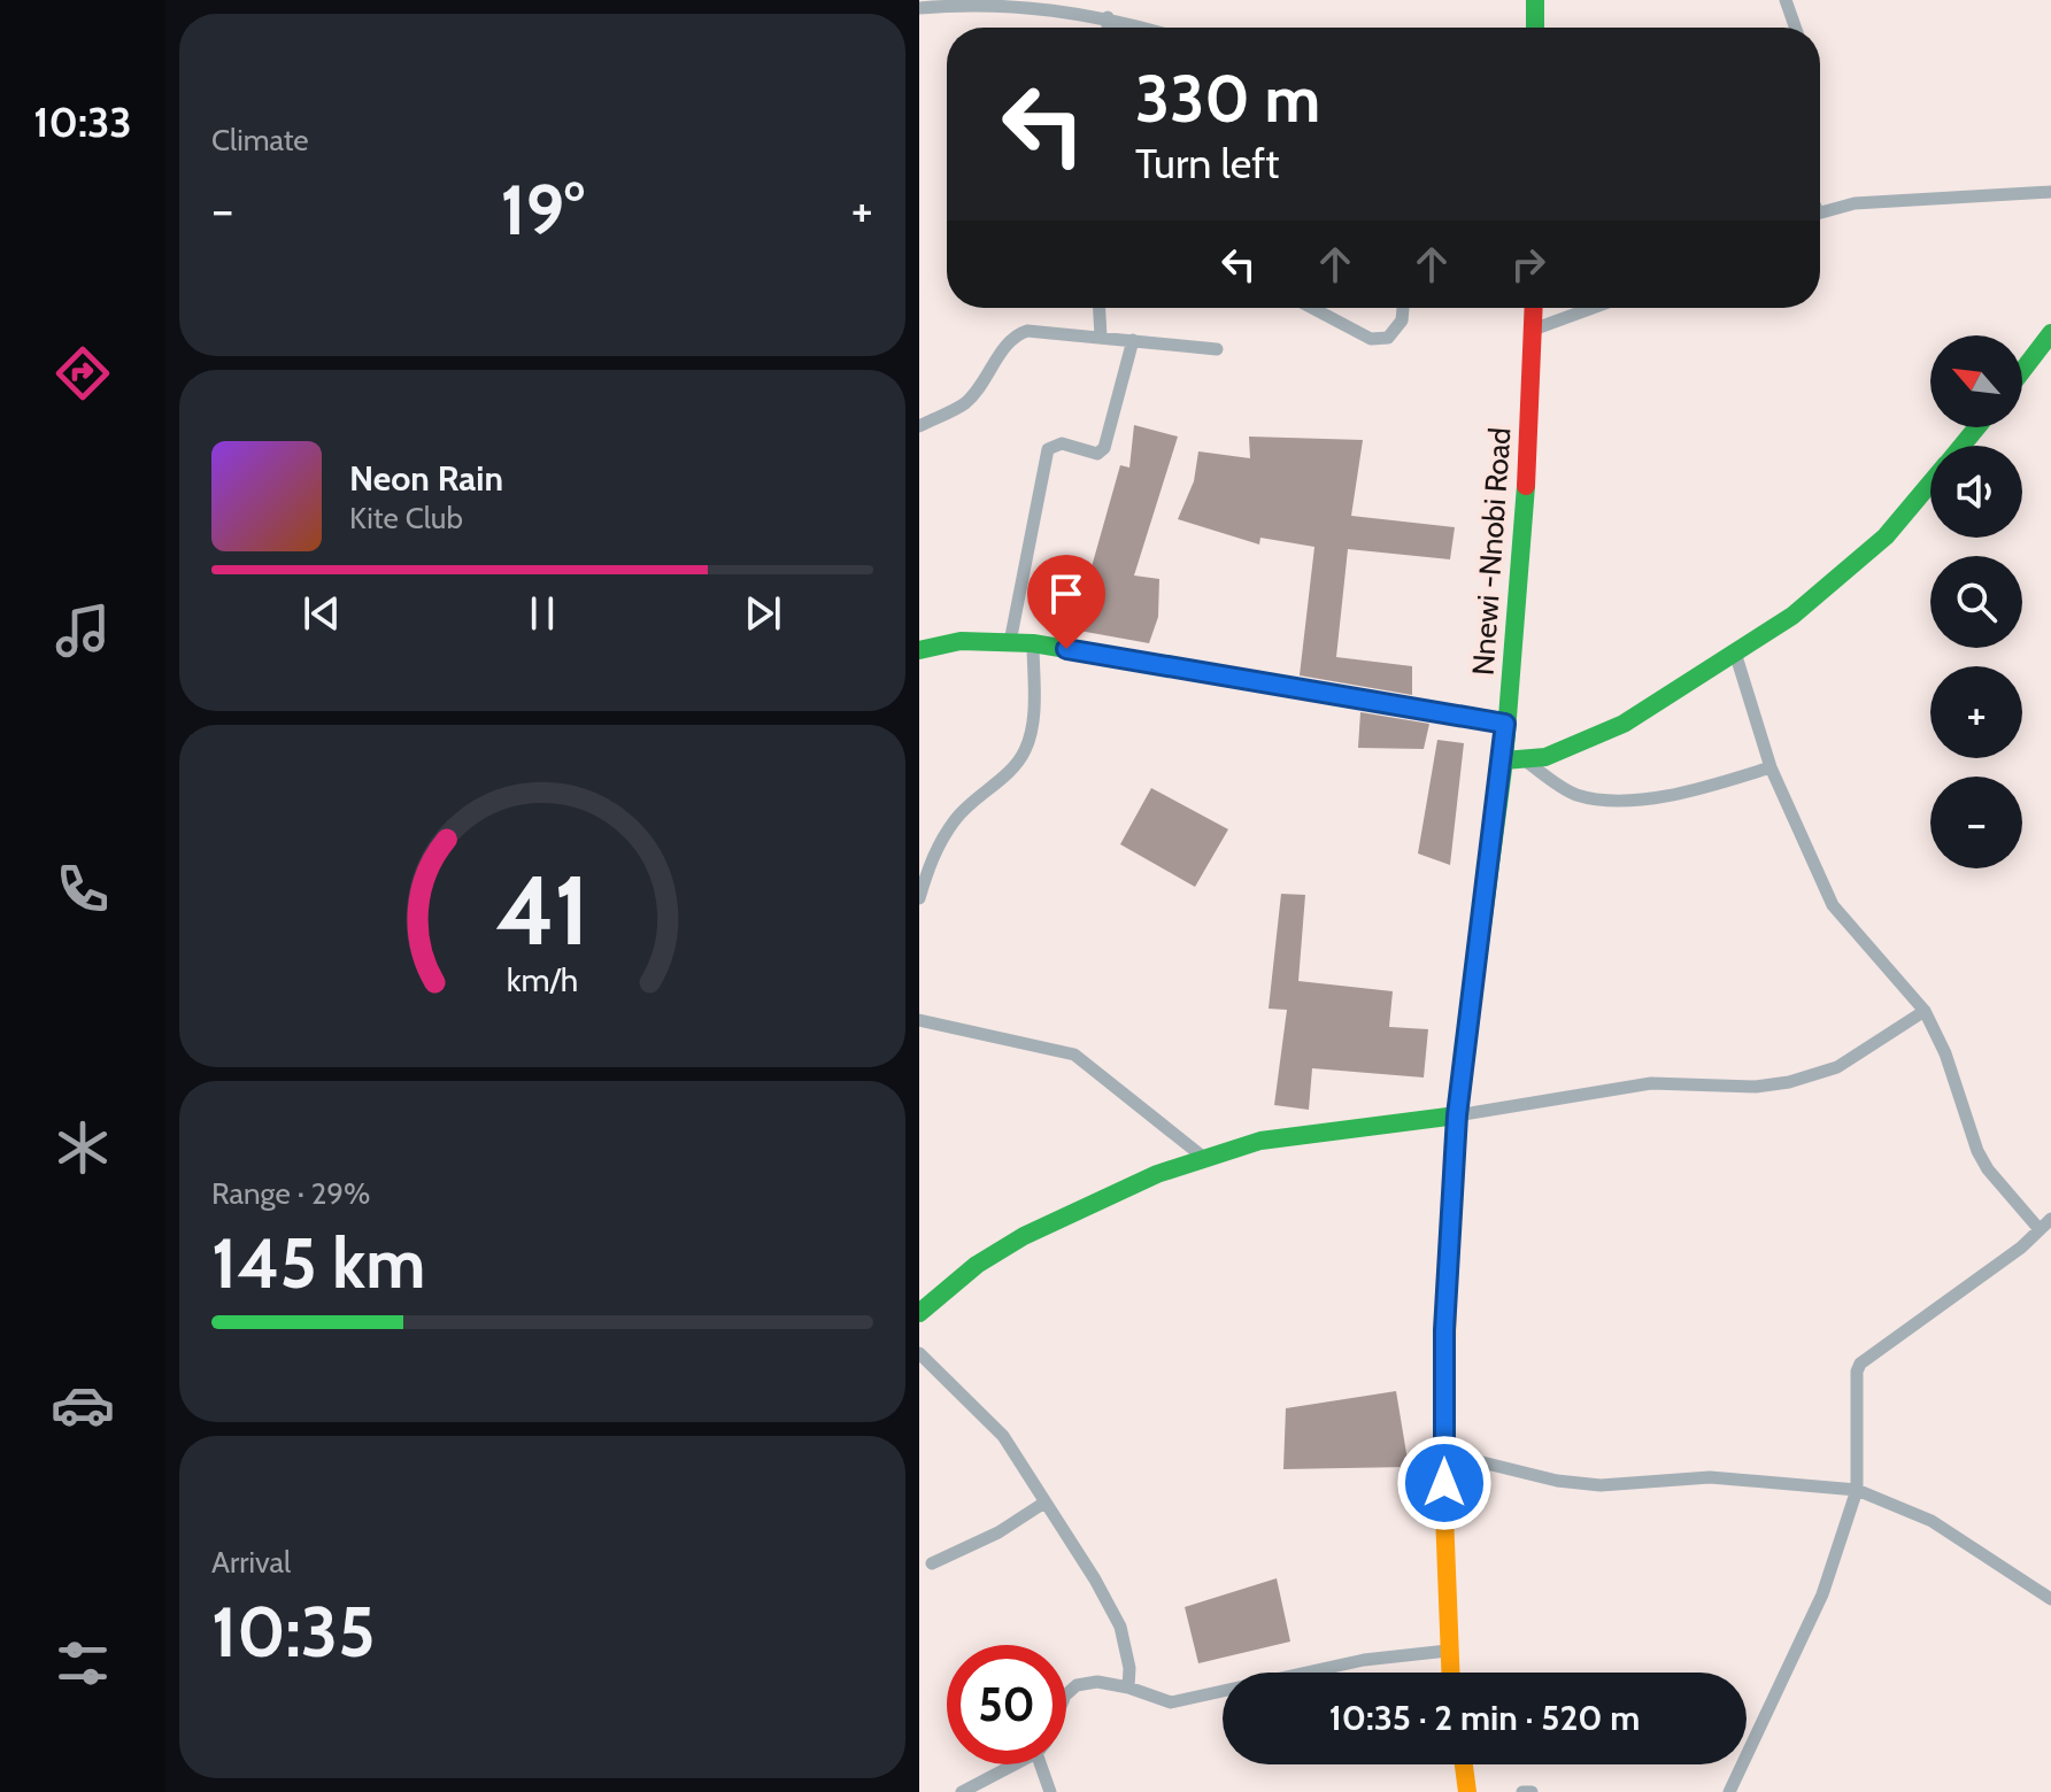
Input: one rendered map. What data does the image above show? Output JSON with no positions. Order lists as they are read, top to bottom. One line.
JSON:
{"streets":{"street":["Nnewi -Nnobi Road"]},"north":"top left","page":{"tabs":"10:33","tile":["Climate",["Range · 29%","145 km"],["Arrival","10:35"]],"turn":["330 m","Turn left"],"heat":["−","19°","+"],"map_buttons":["+","−"],"song":["Neon Rain","Kite Club"],"limit":"50","trip":"10:35 · 2 min · 520 m","gauge":["41","km/h"]}}
